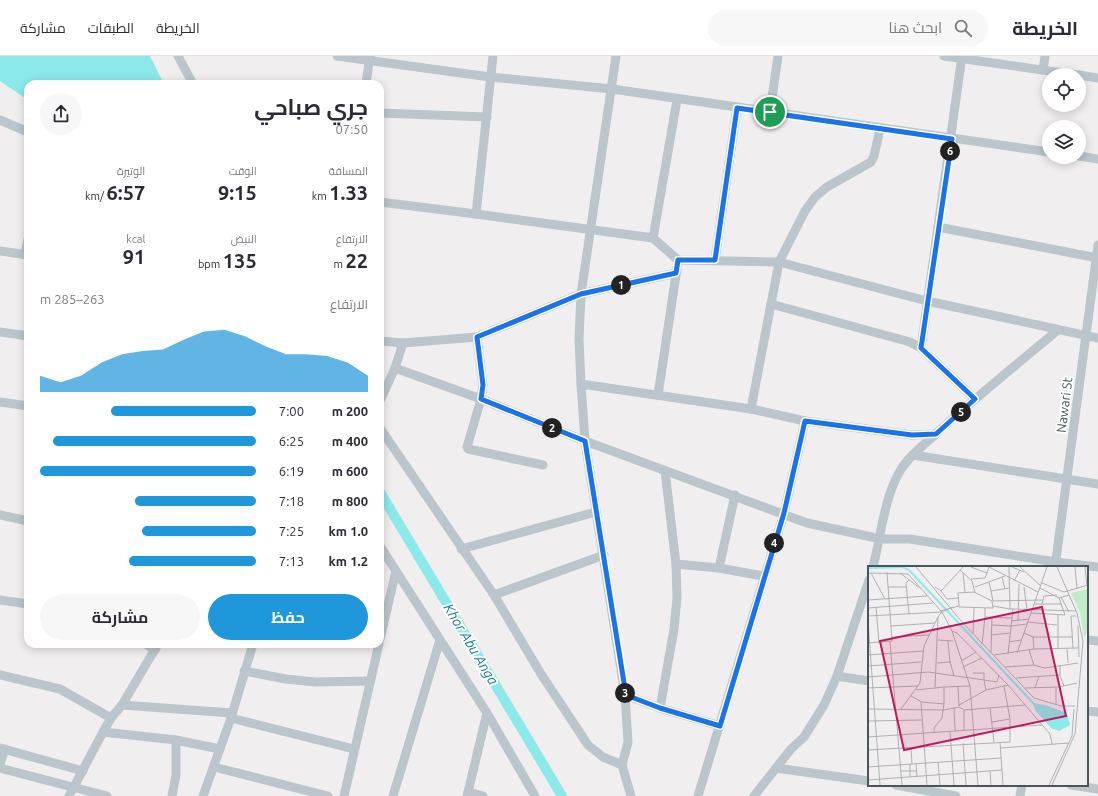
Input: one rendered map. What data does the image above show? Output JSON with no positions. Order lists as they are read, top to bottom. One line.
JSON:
{"streets":{"street":["Nawari St"]},"water":["Khor Abu Anga"],"page":{"header":"الخريطة","search":"ابحث هنا","nav":["الخريطة","الطبقات","مشاركة"],"heading":["جري صباحي","07:50"],"pins":["6","1","5","2","4","3"],"stats":[["المسافة","1.33 km"],["الوقت","9:15"],["الوتيرة","6:57 /km"],["الارتفاع","22 m"],["النبض","135 bpm"],["kcal","91"]],"chart":["الارتفاع","263–285 m"],"list":[{"name":"200 m","note":"7:00"},{"name":"400 m","note":"6:25"},{"name":"600 m","note":"6:19"},{"name":"800 m","note":"7:18"},{"name":"1.0 km","note":"7:25"},{"name":"1.2 km","note":"7:13"}],"buttons":["حفظ","مشاركة"]}}
